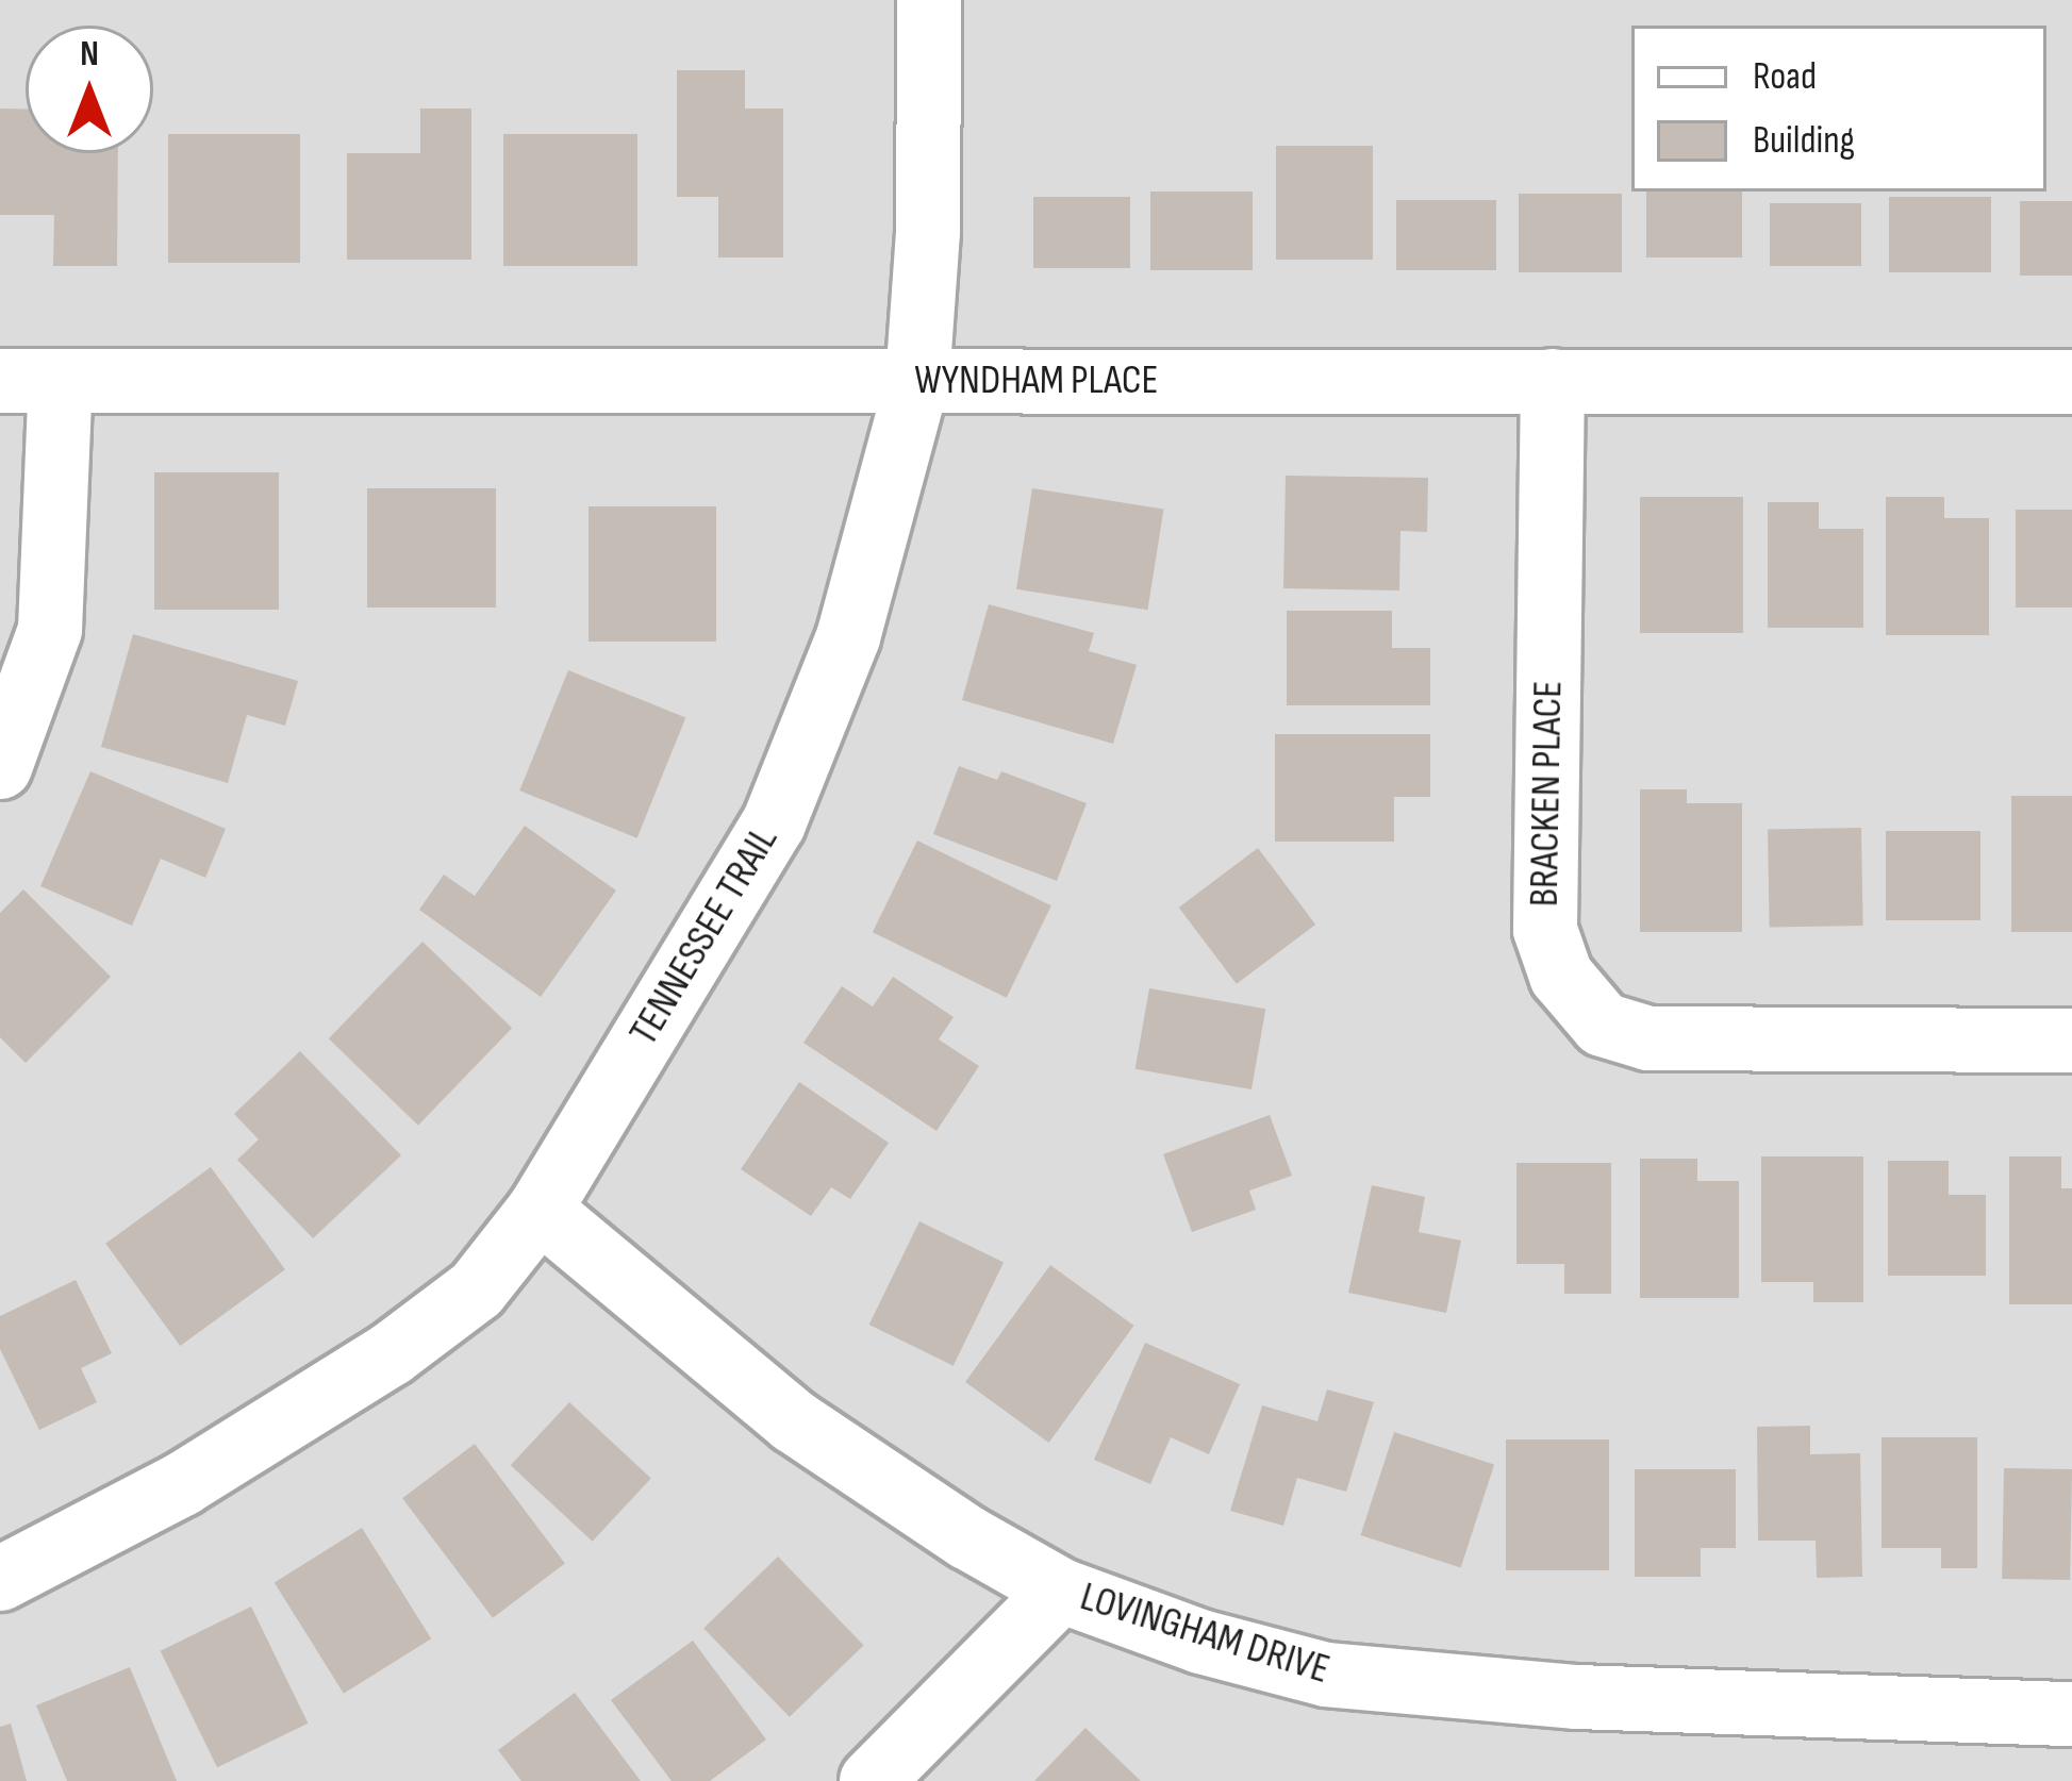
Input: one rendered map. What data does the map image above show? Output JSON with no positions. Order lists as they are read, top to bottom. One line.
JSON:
{"streets":{"street":["WYNDHAM PLACE","BRACKEN PLACE","TENNESSEE TRAIL","LOVINGHAM DRIVE"]},"crossings":[["WYNDHAM PLACE","BRACKEN PLACE"],["WYNDHAM PLACE","TENNESSEE TRAIL"],["TENNESSEE TRAIL","LOVINGHAM DRIVE"]],"legend":["Road","Building"],"north":"top"}
